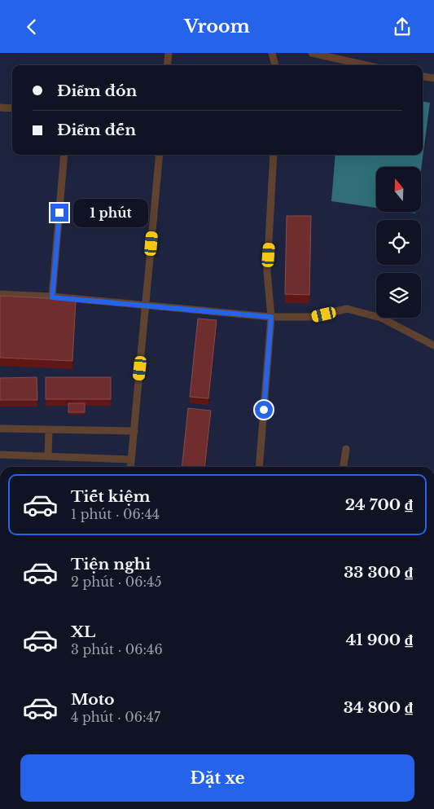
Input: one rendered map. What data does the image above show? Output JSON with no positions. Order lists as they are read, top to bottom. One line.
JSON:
{"north":"top","page":{"header":"Vroom","banner":["Điểm đón","Điểm đến"],"bubble":"1 phút","list":[{"name":"Tiết kiệm","note":"1 phút · 06:44","value":"24 700 ₫"},{"name":"Tiện nghi","note":"2 phút · 06:45","value":"33 300 ₫"},{"name":"XL","note":"3 phút · 06:46","value":"41 900 ₫"},{"name":"Moto","note":"4 phút · 06:47","value":"34 800 ₫"}],"buttons":"Đặt xe"}}
